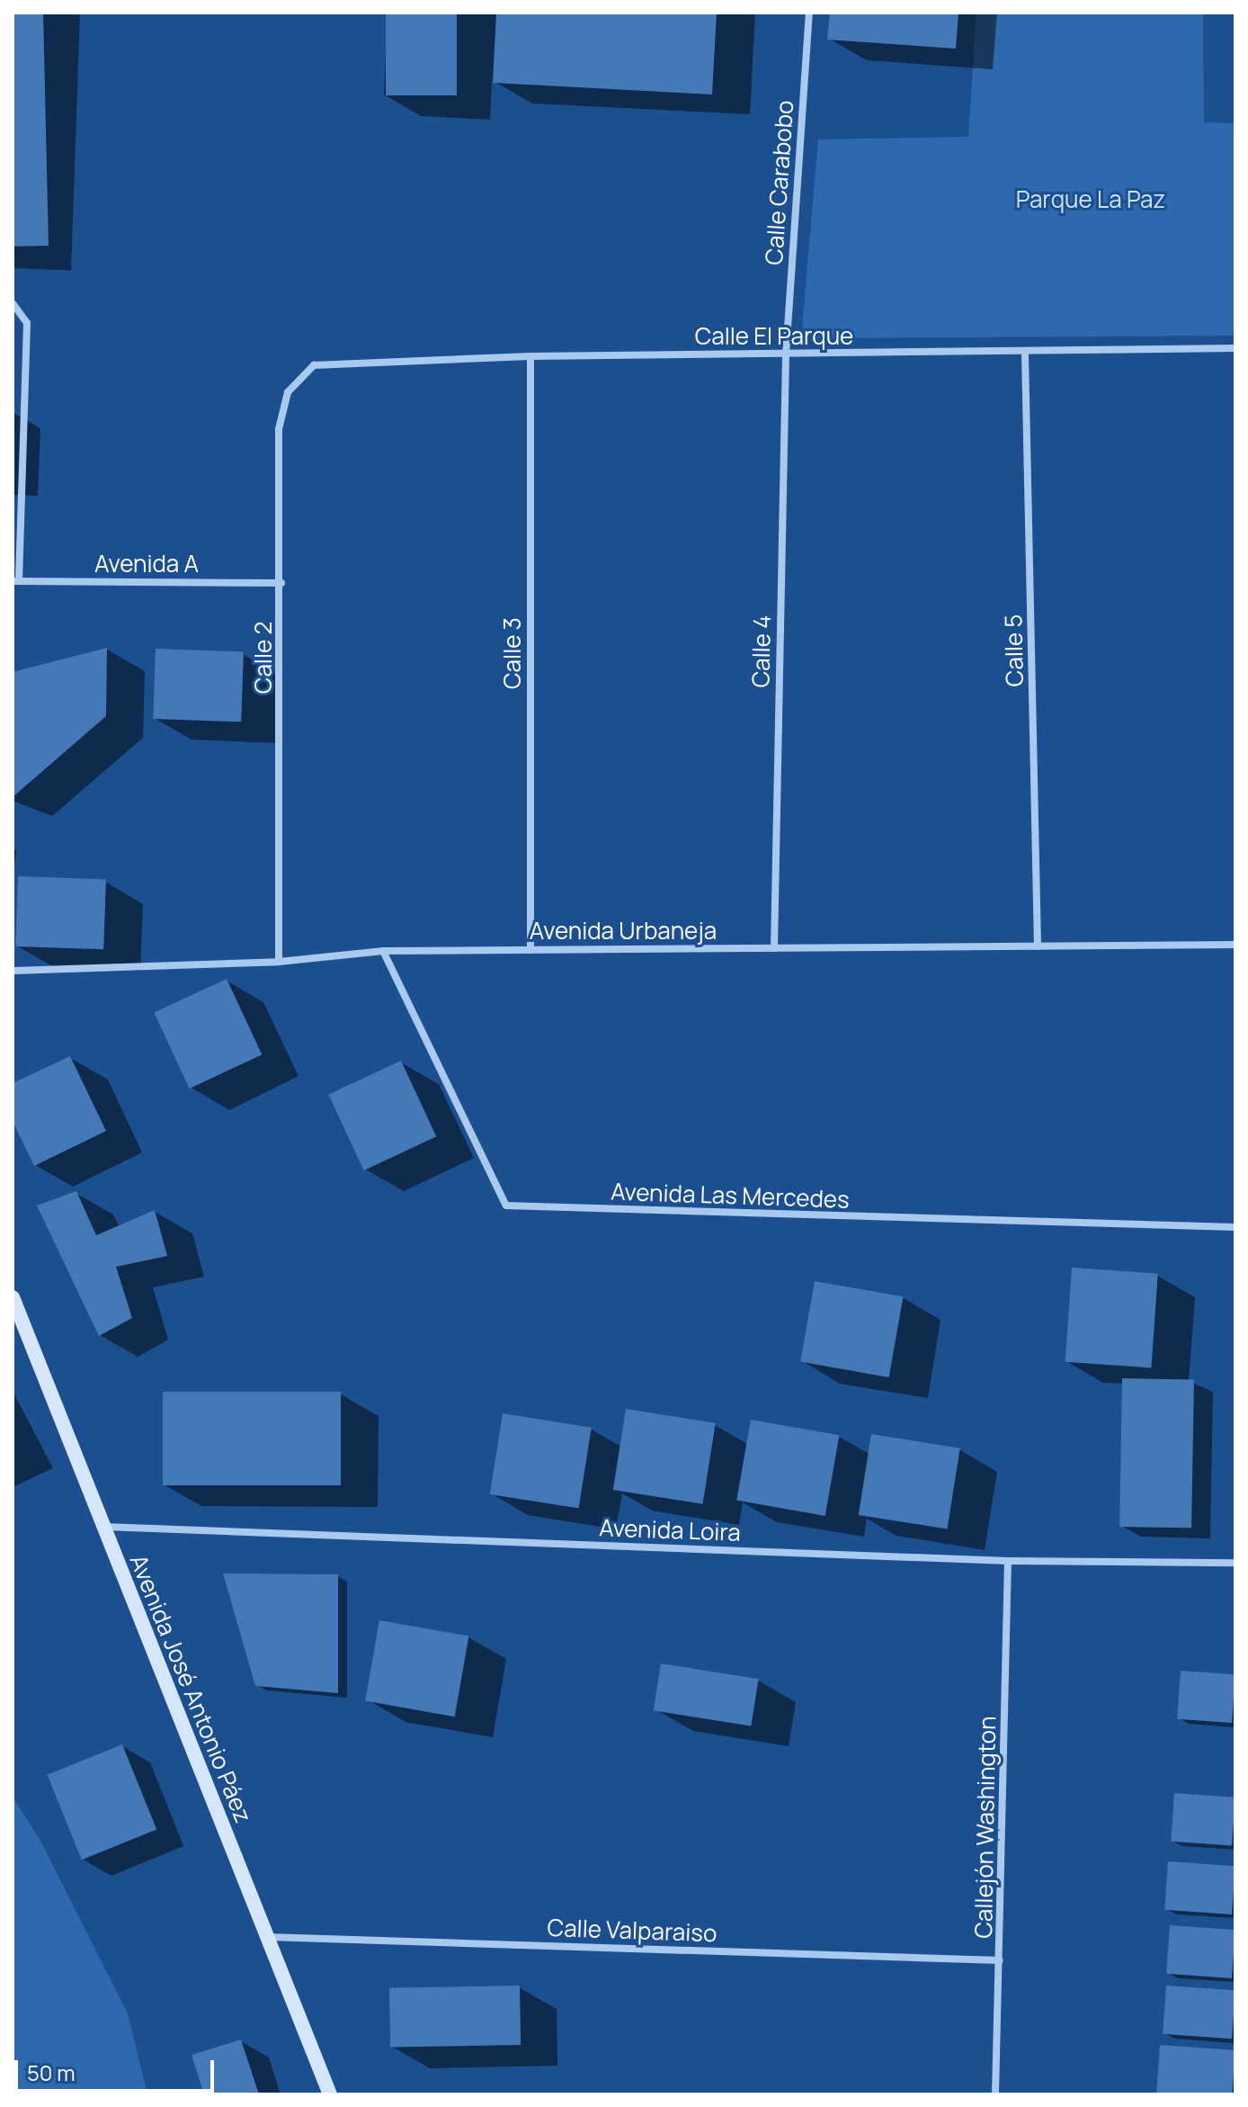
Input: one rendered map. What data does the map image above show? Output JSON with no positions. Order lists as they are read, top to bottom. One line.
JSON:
{"streets":{"main road":["Avenida José Antonio Páez"],"street":["Calle Carabobo","Calle El Parque","Avenida A","Calle 5","Calle 4","Calle 3","Calle 2","Avenida Urbaneja","Avenida Las Mercedes","Avenida Loira","Callejón Washington","Calle Valparaiso"]},"crossings":[["Calle Carabobo","Calle El Parque"],["Calle Carabobo","Calle 4"],["Calle El Parque","Calle 5"],["Calle El Parque","Calle 4"],["Calle El Parque","Calle 3"],["Calle El Parque","Calle 2"],["Avenida A","Calle 2"],["Calle 5","Avenida Urbaneja"],["Calle 4","Avenida Urbaneja"],["Calle 3","Avenida Urbaneja"],["Calle 2","Avenida Urbaneja"],["Avenida Urbaneja","Avenida Las Mercedes"],["Avenida Loira","Avenida José Antonio Páez"],["Avenida Loira","Callejón Washington"],["Avenida José Antonio Páez","Calle Valparaiso"],["Callejón Washington","Calle Valparaiso"]],"parks":["Parque La Paz"],"scale_bar":"50 m"}
